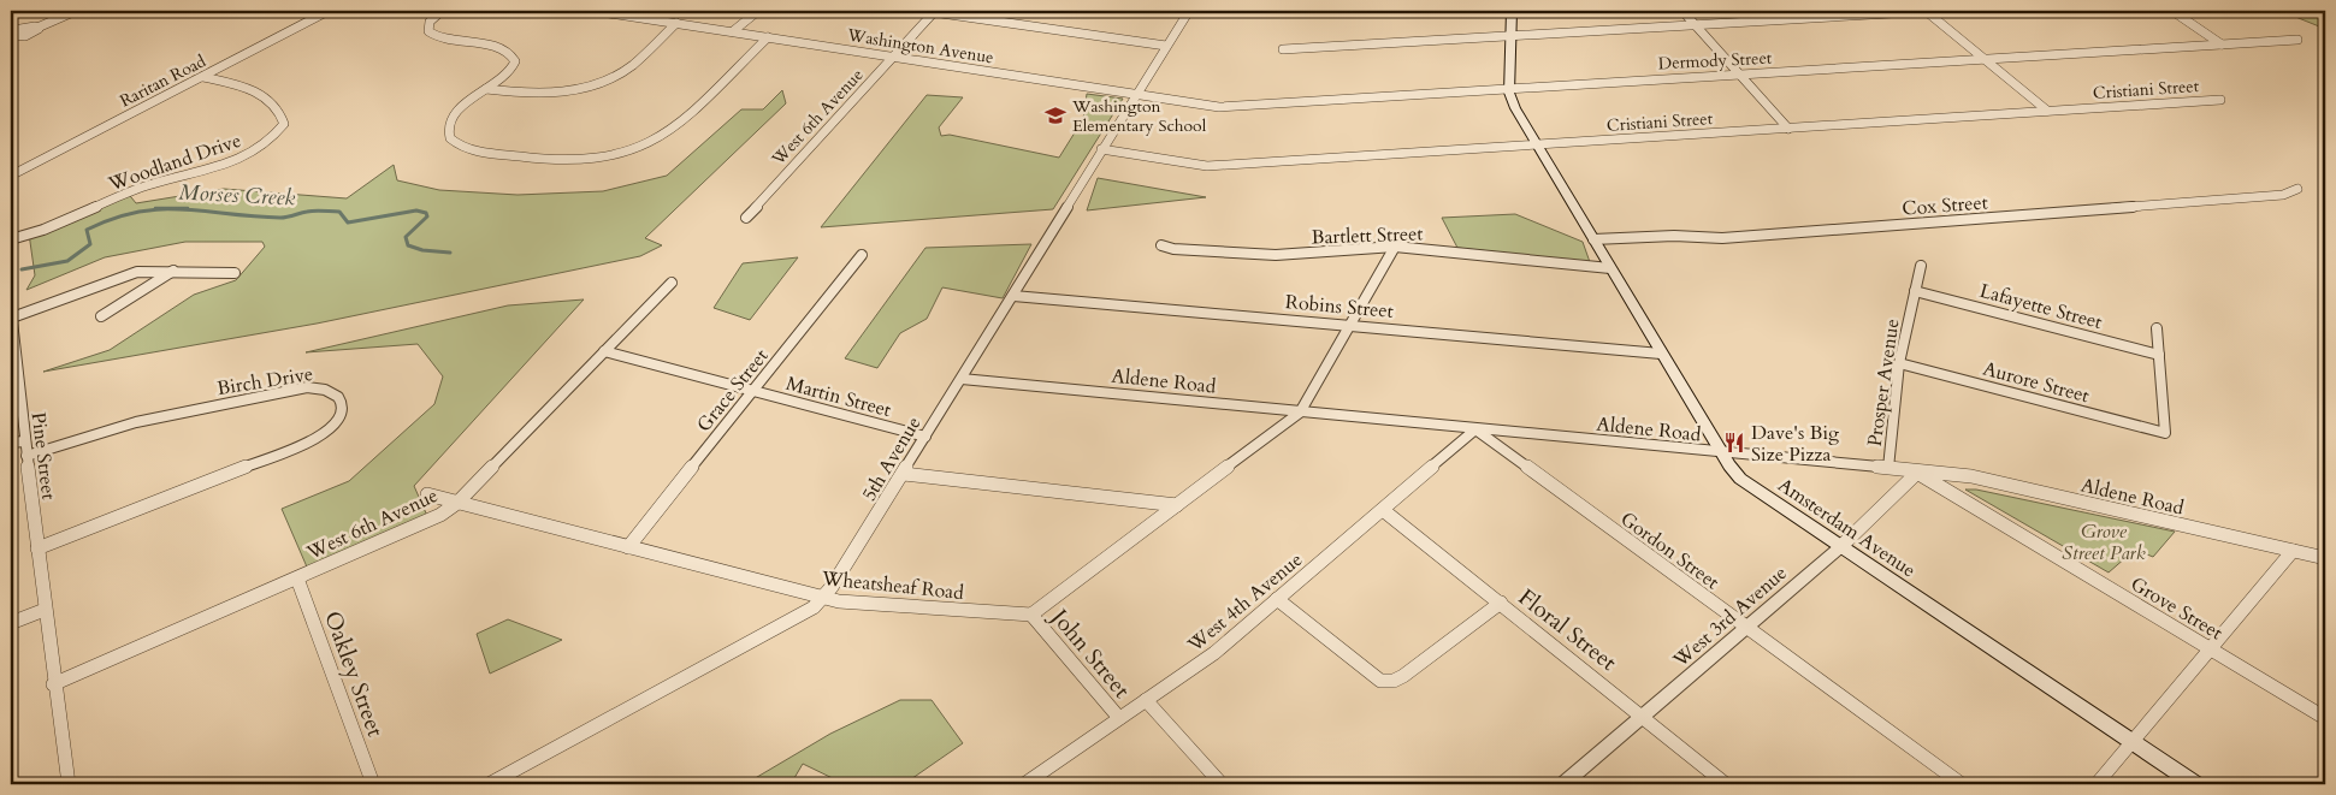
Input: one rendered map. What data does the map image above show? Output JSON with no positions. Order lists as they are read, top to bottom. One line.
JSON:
{"streets":{"main road":["Amsterdam Avenue"],"street":["Washington Avenue","Dermody Street","Raritan Road","Cristiani Street","West 6th Avenue","Woodland Drive","Cox Street","Bartlett Street","Robins Street","Lafayette Street","Birch Drive","Aldene Road","Aurore Street","Prosper Avenue","Grace Street","Martin Street","Pine Street","5th Avenue","Gordon Street","Wheatsheaf Road","West 4th Avenue","Grove Street","West 3rd Avenue","Floral Street","John Street","Oakley Street"]},"crossings":[["Washington Avenue","Dermody Street"],["Washington Avenue","West 6th Avenue"],["Washington Avenue","5th Avenue"],["Dermody Street","5th Avenue"],["Dermody Street","Amsterdam Avenue"],["Raritan Road","Woodland Drive"],["Cristiani Street","5th Avenue"],["Cristiani Street","Amsterdam Avenue"],["West 6th Avenue","Martin Street"],["West 6th Avenue","Pine Street"],["West 6th Avenue","Wheatsheaf Road"],["West 6th Avenue","Oakley Street"],["Cox Street","Amsterdam Avenue"],["Bartlett Street","Amsterdam Avenue"],["Robins Street","5th Avenue"],["Robins Street","Amsterdam Avenue"],["Lafayette Street","Aurore Street"],["Lafayette Street","Prosper Avenue"],["Birch Drive","Pine Street"],["Aldene Road","Prosper Avenue"],["Aldene Road","5th Avenue"],["Aldene Road","Amsterdam Avenue"],["Aldene Road","Gordon Street"],["Aldene Road","West 4th Avenue"],["Aldene Road","Grove Street"],["Aldene Road","West 3rd Avenue"],["Aurore Street","Prosper Avenue"],["Grace Street","Martin Street"],["Grace Street","Wheatsheaf Road"],["Martin Street","5th Avenue"],["5th Avenue","Wheatsheaf Road"],["Amsterdam Avenue","West 3rd Avenue"],["Gordon Street","West 4th Avenue"],["Gordon Street","West 3rd Avenue"],["Wheatsheaf Road","John Street"],["West 4th Avenue","Floral Street"],["West 4th Avenue","John Street"],["Grove Street","West 3rd Avenue"],["West 3rd Avenue","Floral Street"]],"water":["Morses Creek"],"parks":["Grove Street Park"],"places":{"school or university":["Washington Elementary School"],"restaurant":["Dave's Big Size Pizza"]}}
